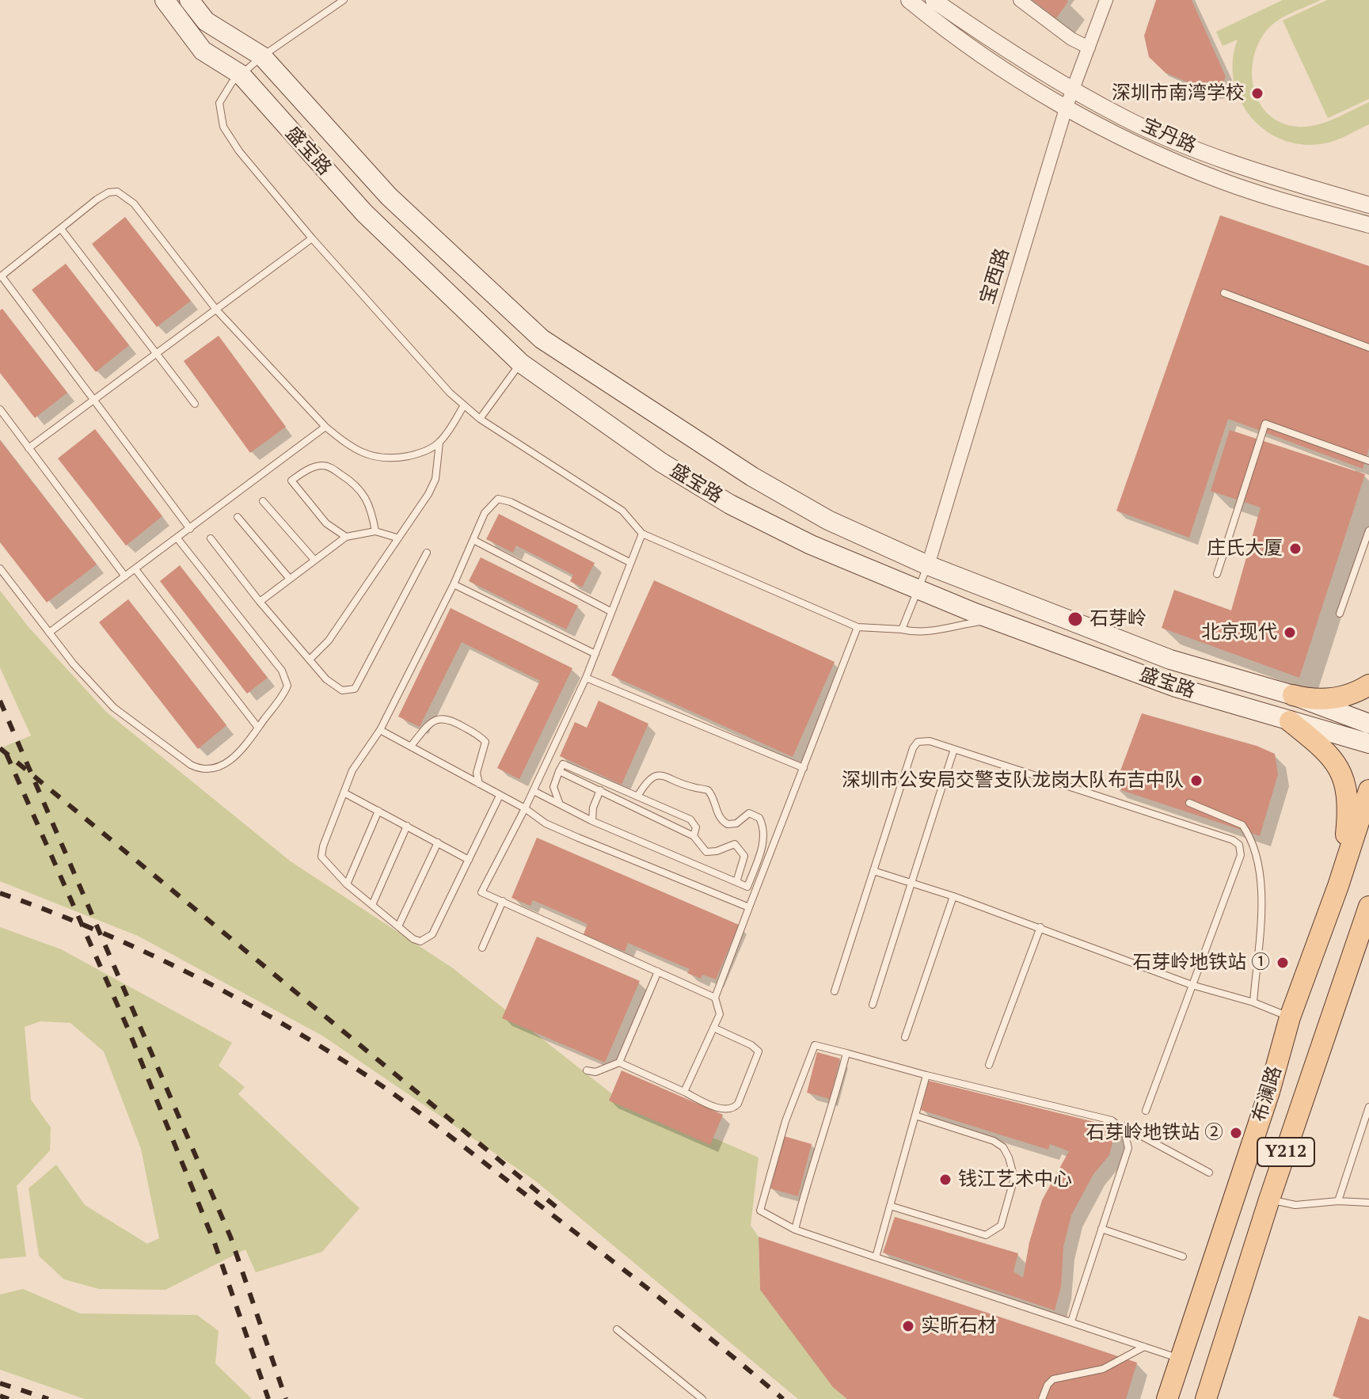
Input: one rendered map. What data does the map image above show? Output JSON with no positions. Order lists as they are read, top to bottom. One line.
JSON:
{"streets":{"main road":["盛宝路","布澜路","Y212"],"street":["宝丹路","宝西路"]},"crossings":[["宝丹路","宝西路"],["盛宝路","宝西路"]],"places":["深圳市南湾学校","庄氏大厦","石芽岭","北京现代","深圳市公安局交警支队龙岗大队布吉中队","石芽岭地铁站 ①","石芽岭地铁站 ②","钱江艺术中心","实昕石材"]}
